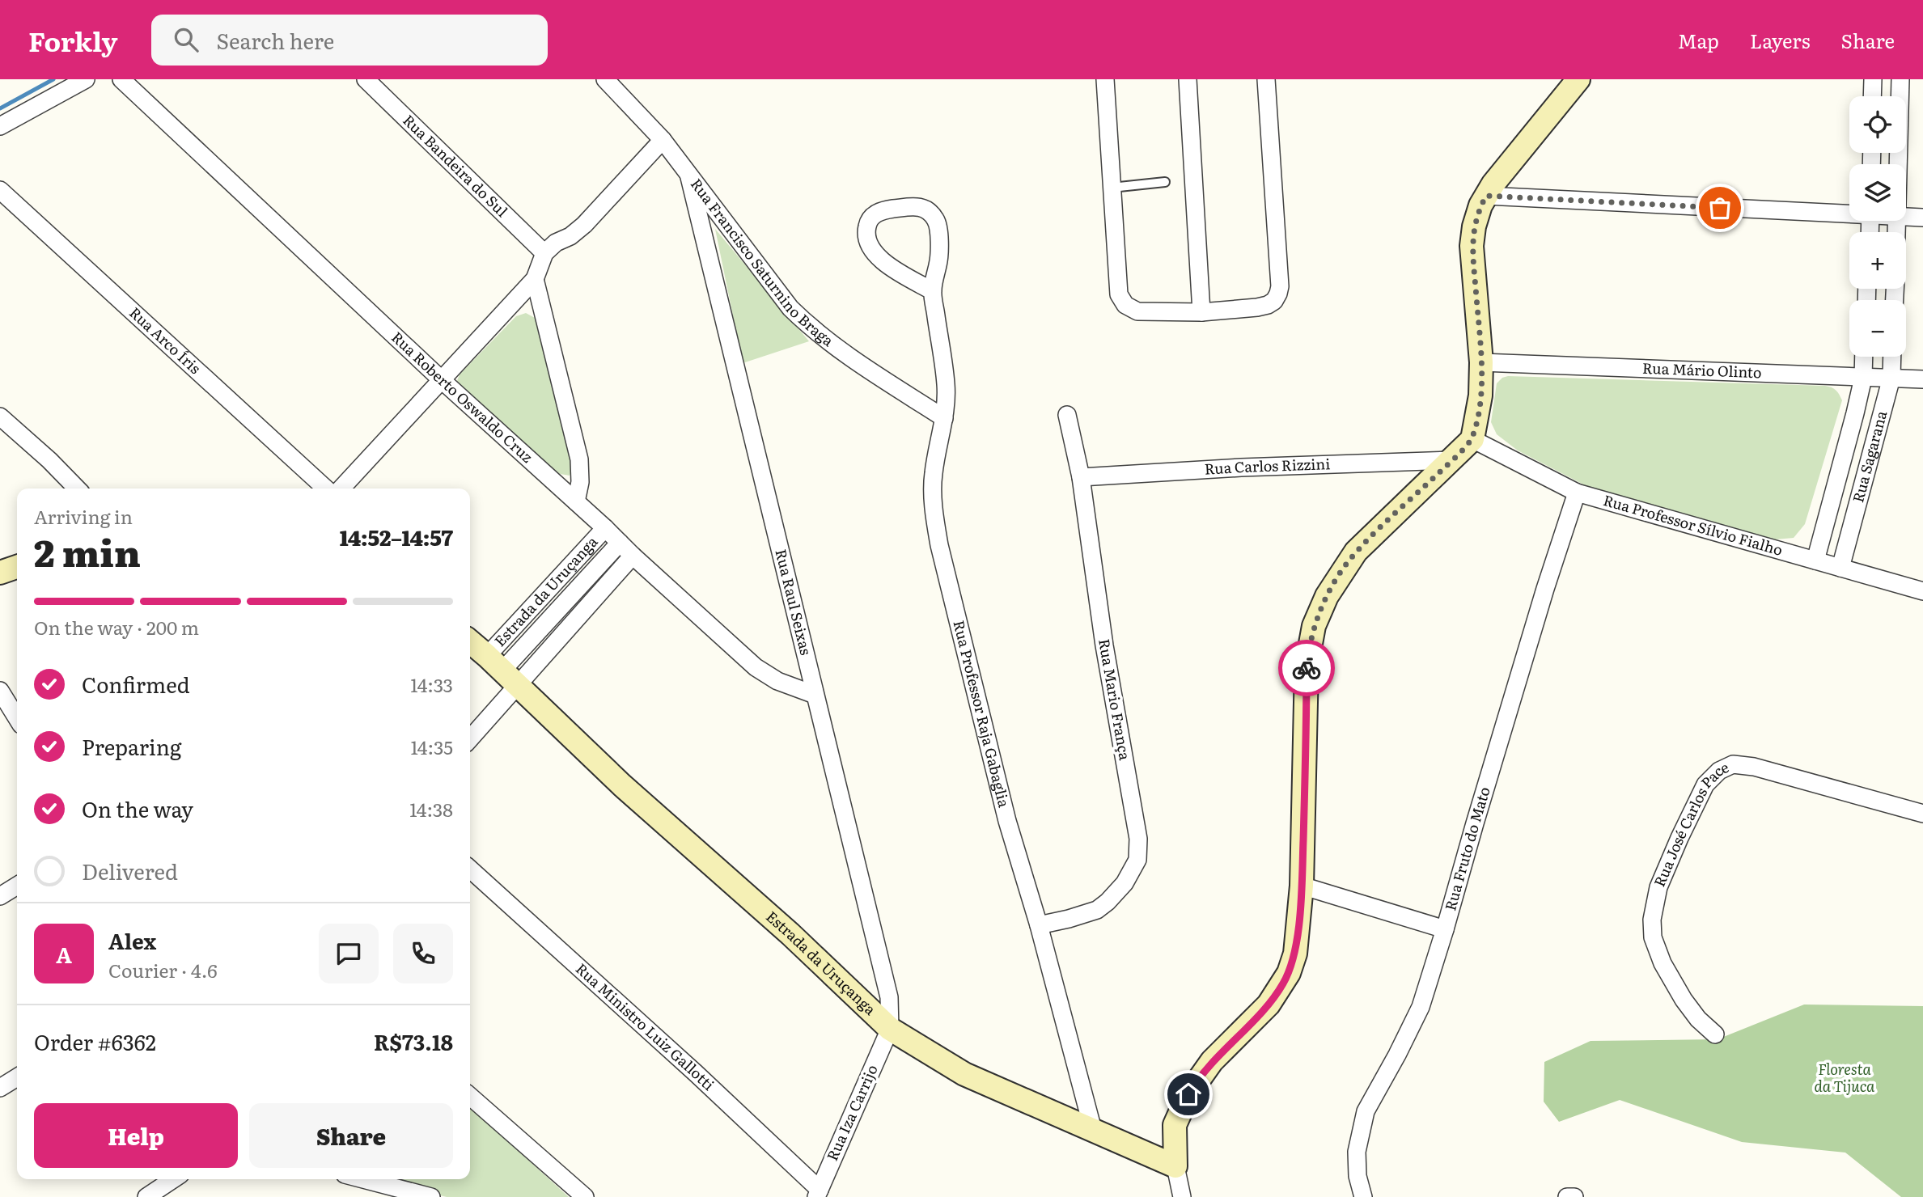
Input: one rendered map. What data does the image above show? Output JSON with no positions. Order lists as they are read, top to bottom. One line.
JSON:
{"streets":{"street":["Rua Bandeira do Sul","Rua Francisco Saturnino Braga","Rua Arco Íris","Rua Mário Olinto","Rua Roberto Oswaldo Cruz","Rua Sagarana","Rua Carlos Rizzini","Rua Professor Sílvio Fialho","Estrada da Uruçanga","Rua Raul Seixas","Rua Mario França","Rua Professor Raja Gabaglia","Rua José Carlos Pace","Rua Fruto do Mato","Rua Ministro Luiz Gallotti","Rua Iza Carrijo"]},"crossings":[["Rua Francisco Saturnino Braga","Rua Raul Seixas"],["Rua Francisco Saturnino Braga","Rua Professor Raja Gabaglia"],["Rua Mário Olinto","Rua Sagarana"],["Rua Roberto Oswaldo Cruz","Estrada da Uruçanga"],["Rua Roberto Oswaldo Cruz","Rua Raul Seixas"],["Rua Sagarana","Rua Professor Sílvio Fialho"],["Rua Carlos Rizzini","Rua Mario França"],["Rua Professor Sílvio Fialho","Rua Fruto do Mato"],["Estrada da Uruçanga","Rua Raul Seixas"],["Estrada da Uruçanga","Rua Professor Raja Gabaglia"],["Estrada da Uruçanga","Rua Iza Carrijo"],["Rua Raul Seixas","Rua Iza Carrijo"],["Rua Mario França","Rua Professor Raja Gabaglia"],["Rua Ministro Luiz Gallotti","Rua Iza Carrijo"]],"parks":["Floresta da Tijuca"],"page":{"header":"Forkly","search":"Search here","nav":["Map","Layers","Share"],"map_buttons":["+","−"],"heading":["2 min","Arriving in","14:52–14:57"],"panel":["Alex","Courier · 4.6","Order #6362","R$73.18"],"bar":"On the way · 200 m","list":[["Confirmed","14:33"],["Preparing","14:35"],["On the way","14:38"],"Delivered"],"round":"A","buttons":["Help","Share"]}}
